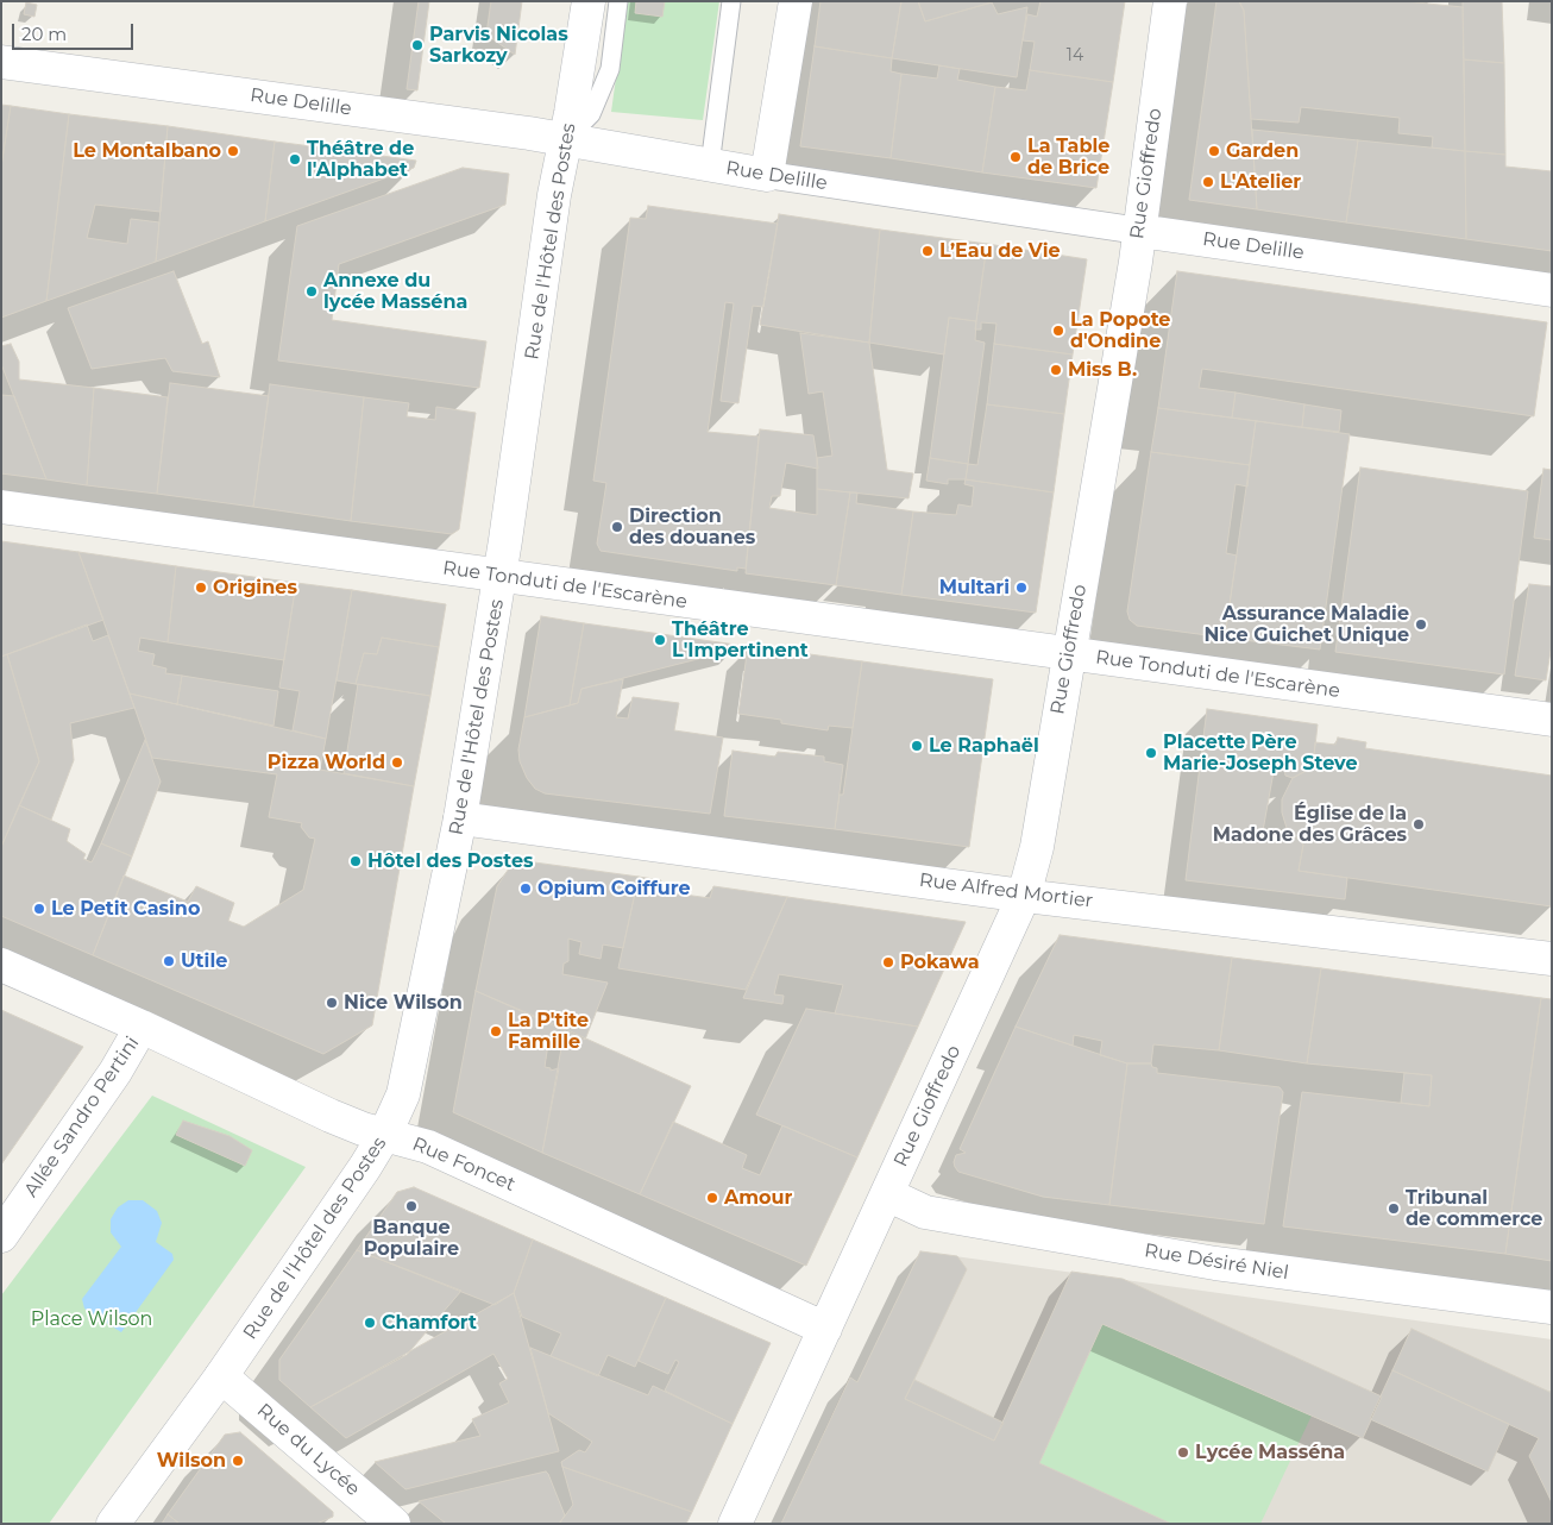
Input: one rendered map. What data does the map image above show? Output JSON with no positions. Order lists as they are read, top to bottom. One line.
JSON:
{"streets":{"street":["Rue Delille","Rue Gioffredo","Rue de l'Hôtel des Postes","Rue Tonduti de l'Escarène","Rue Alfred Mortier","Allée Sandro Pertini","Rue Foncet","Rue Désiré Niel","Rue du Lycée"]},"crossings":[["Rue Delille","Rue Gioffredo"],["Rue Delille","Rue de l'Hôtel des Postes"],["Rue Gioffredo","Rue Tonduti de l'Escarène"],["Rue Gioffredo","Rue Alfred Mortier"],["Rue Gioffredo","Rue Foncet"],["Rue Gioffredo","Rue Désiré Niel"],["Rue de l'Hôtel des Postes","Rue Tonduti de l'Escarène"],["Rue de l'Hôtel des Postes","Rue Alfred Mortier"],["Rue de l'Hôtel des Postes","Rue Foncet"],["Rue de l'Hôtel des Postes","Rue du Lycée"],["Allée Sandro Pertini","Rue Foncet"]],"parks":["Place Wilson"],"places":["Parvis Nicolas Sarkozy","Le Montalbano","Garden","La Table de Brice","Théâtre de l'Alphabet","L'Atelier","L’Eau de Vie","Annexe du lycée Masséna","La Popote d'Ondine","Miss B.","Direction des douanes","Origines","Multari","Assurance Maladie Nice Guichet Unique","Théâtre L'Impertinent","Le Raphaël","Placette Père Marie-Joseph Steve","Pizza World","Église de la Madone des Grâces","Hôtel des Postes","Opium Coiffure","Le Petit Casino","Utile","Pokawa","Nice Wilson","La P'tite Famille","Amour","Banque Populaire","Tribunal de commerce","Chamfort","Lycée Masséna","Wilson"],"house_numbers":["14"],"scale_bar":"20 m"}
